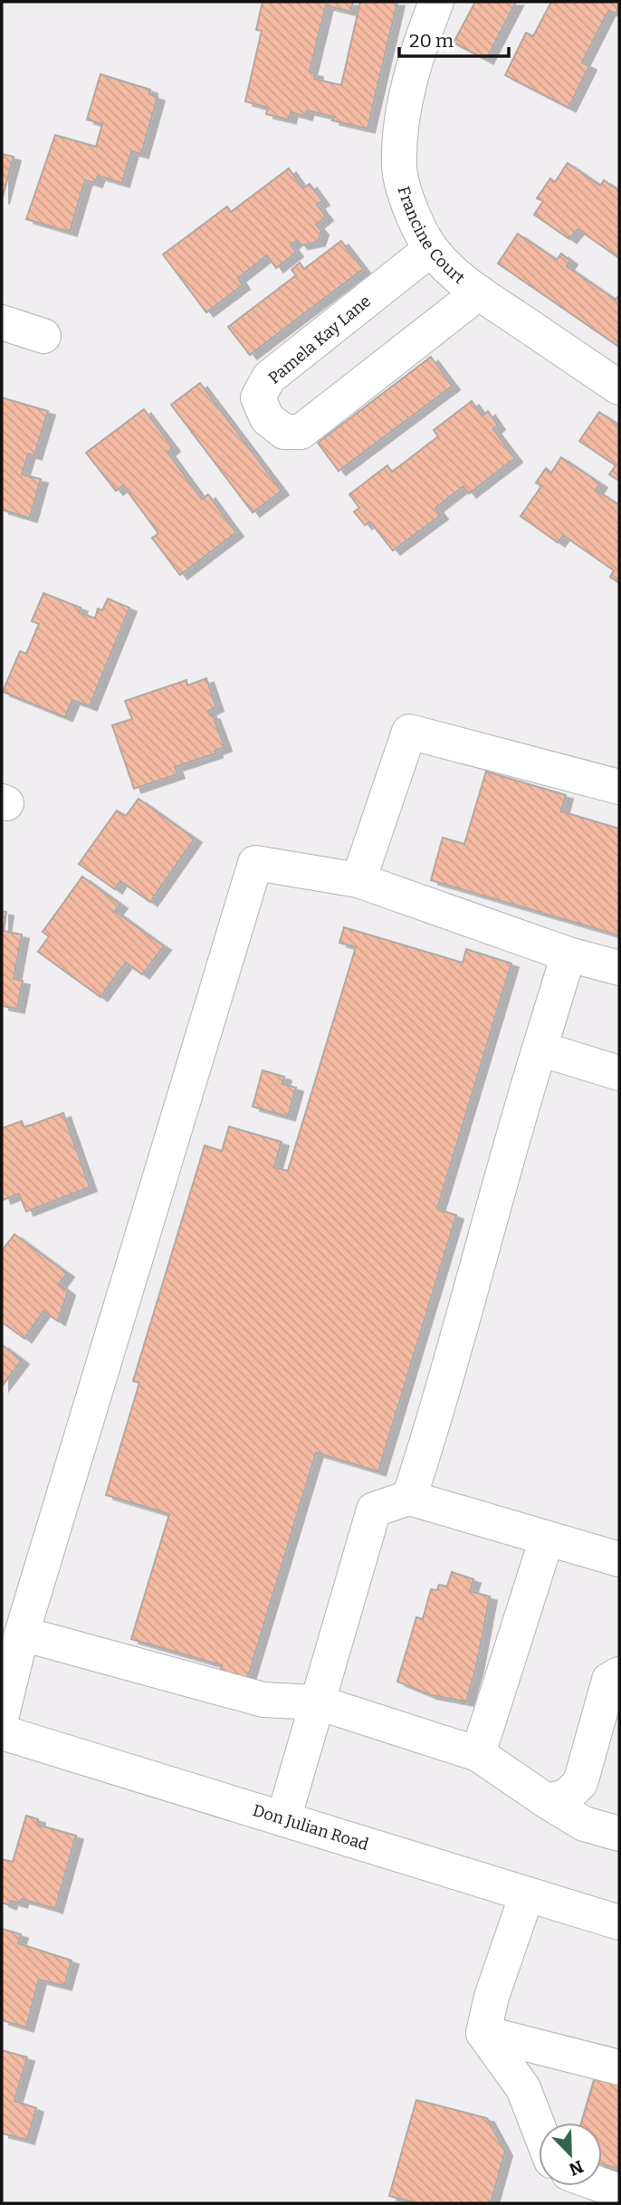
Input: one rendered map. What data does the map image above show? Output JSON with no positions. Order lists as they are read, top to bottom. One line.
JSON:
{"streets":{"street":["Francine Court","Pamela Kay Lane","Don Julian Road"]},"crossings":[["Francine Court","Pamela Kay Lane"]],"scale_bar":"20 m","north":"bottom right"}
